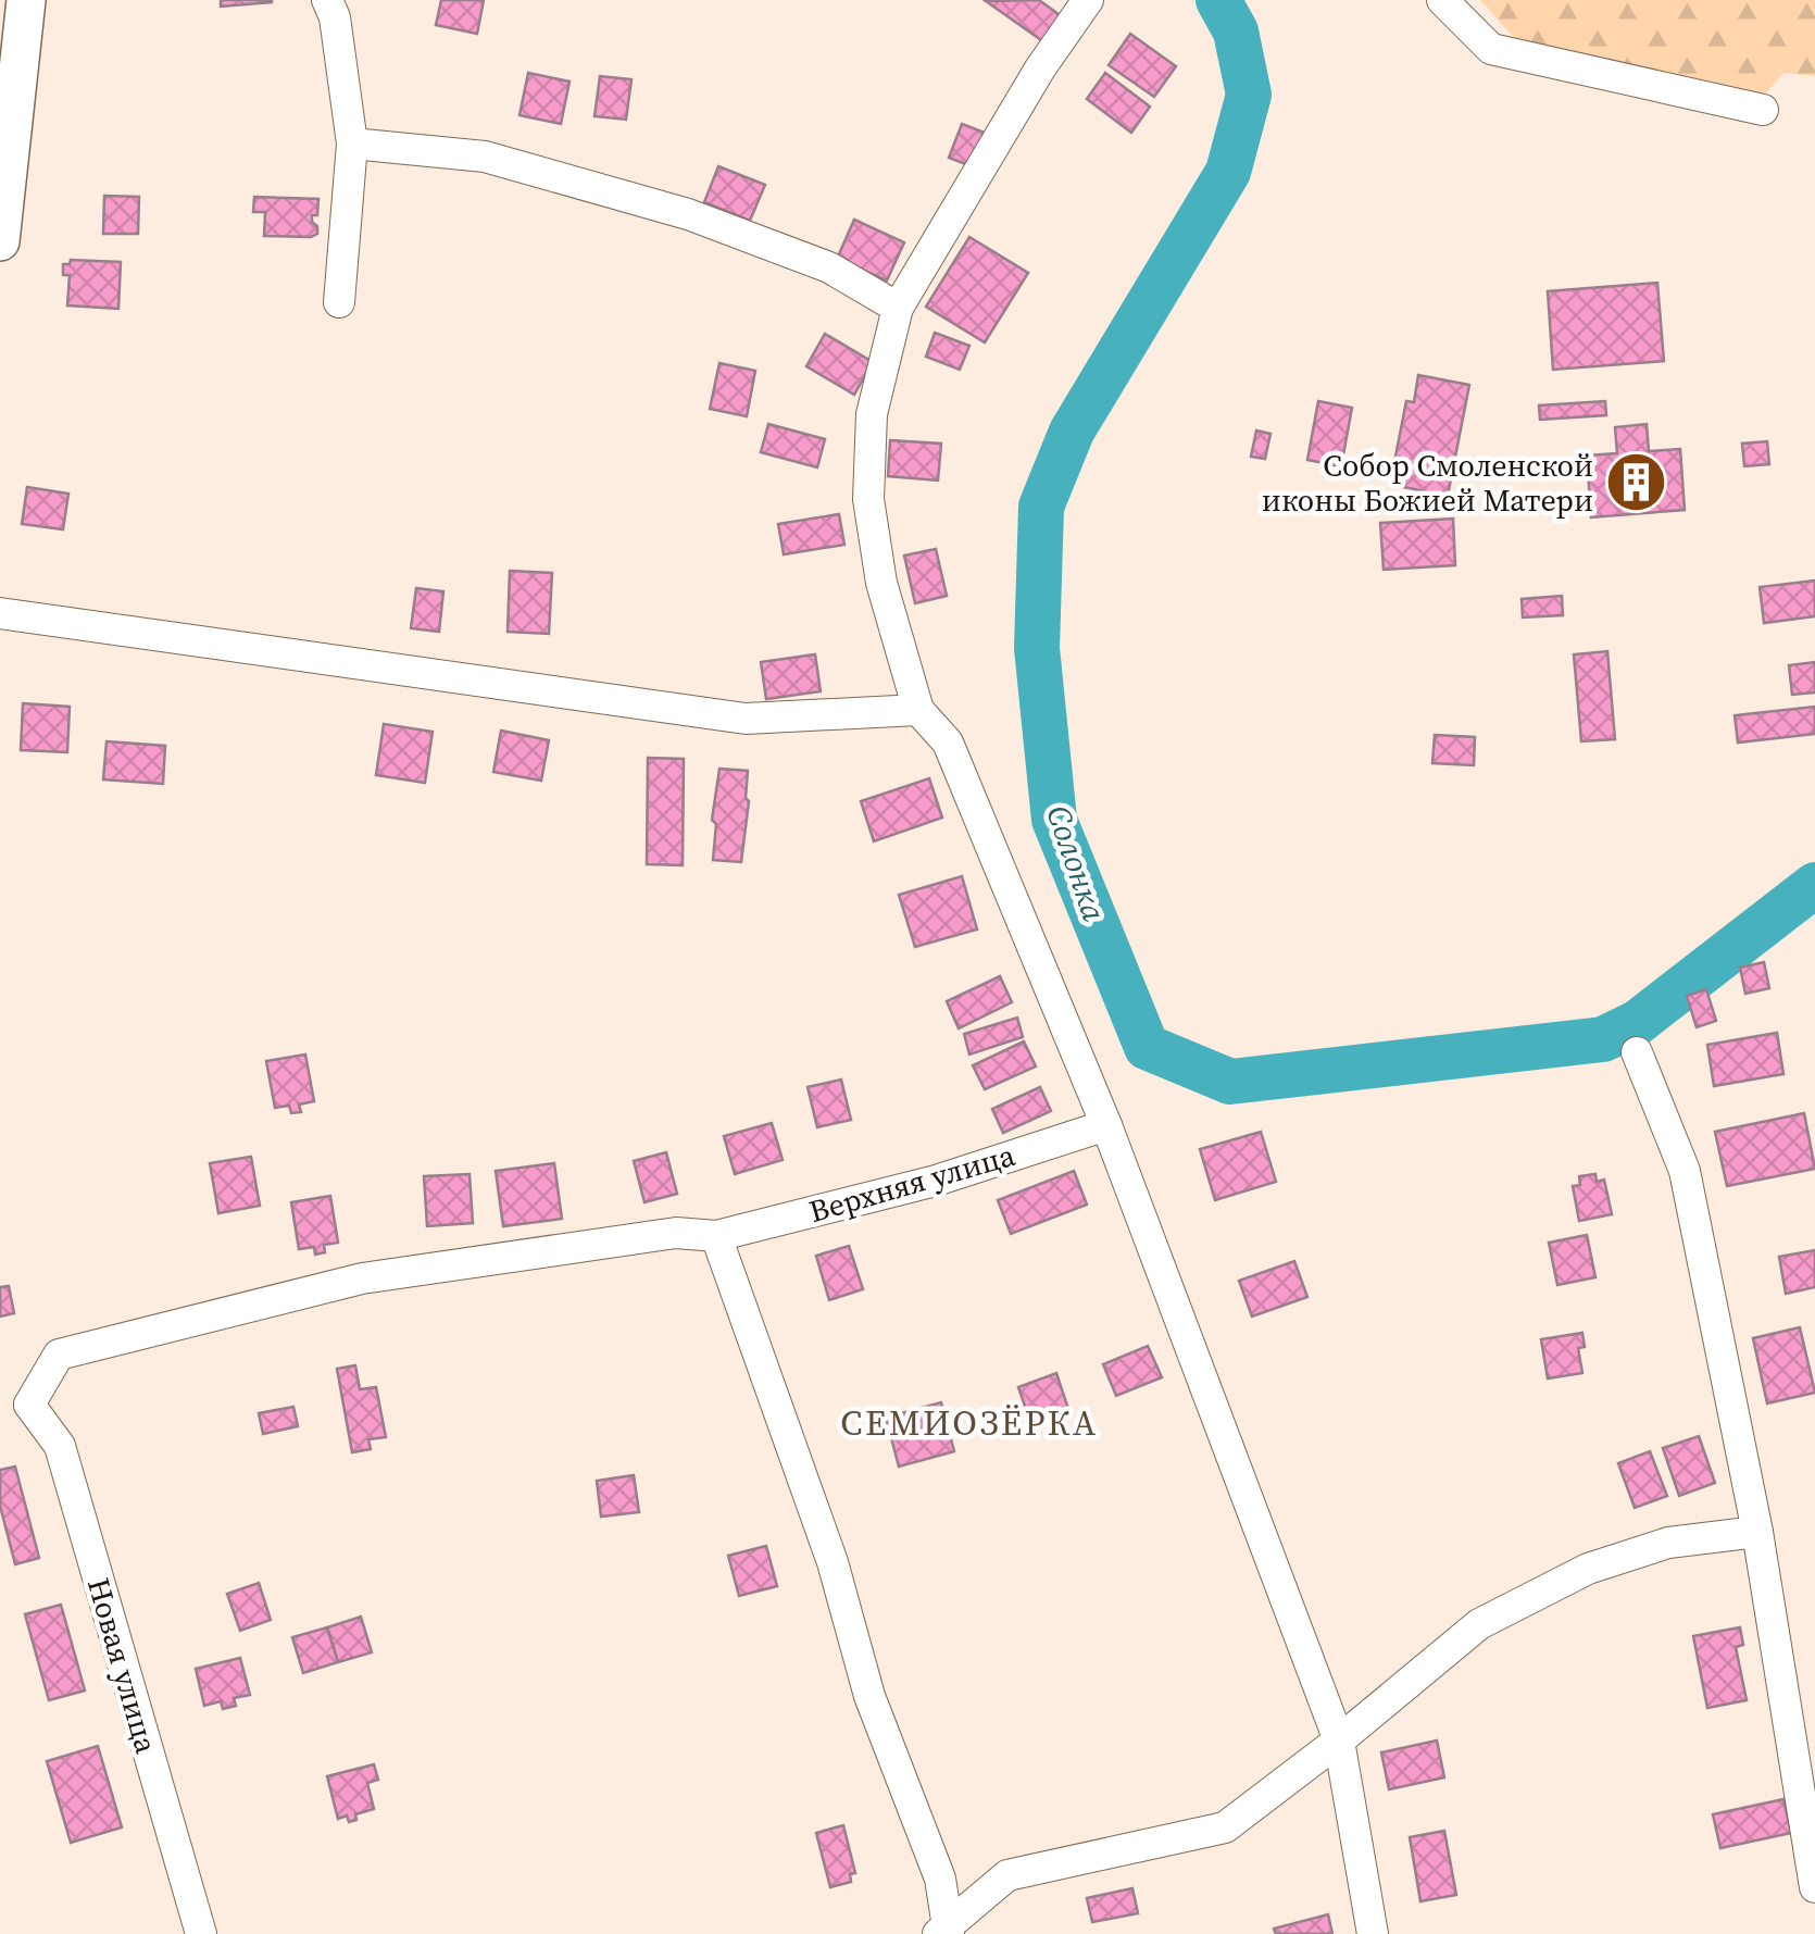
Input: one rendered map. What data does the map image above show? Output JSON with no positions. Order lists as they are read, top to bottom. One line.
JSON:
{"streets":{"street":["Верхняя улица","Новая улица"]},"crossings":[["Верхняя улица","Новая улица"]],"districts":["СЕМИОЗЁРКА"],"water":["Солонка"],"places":{"building":["Собор Смоленской иконы Божией Матери"]}}
